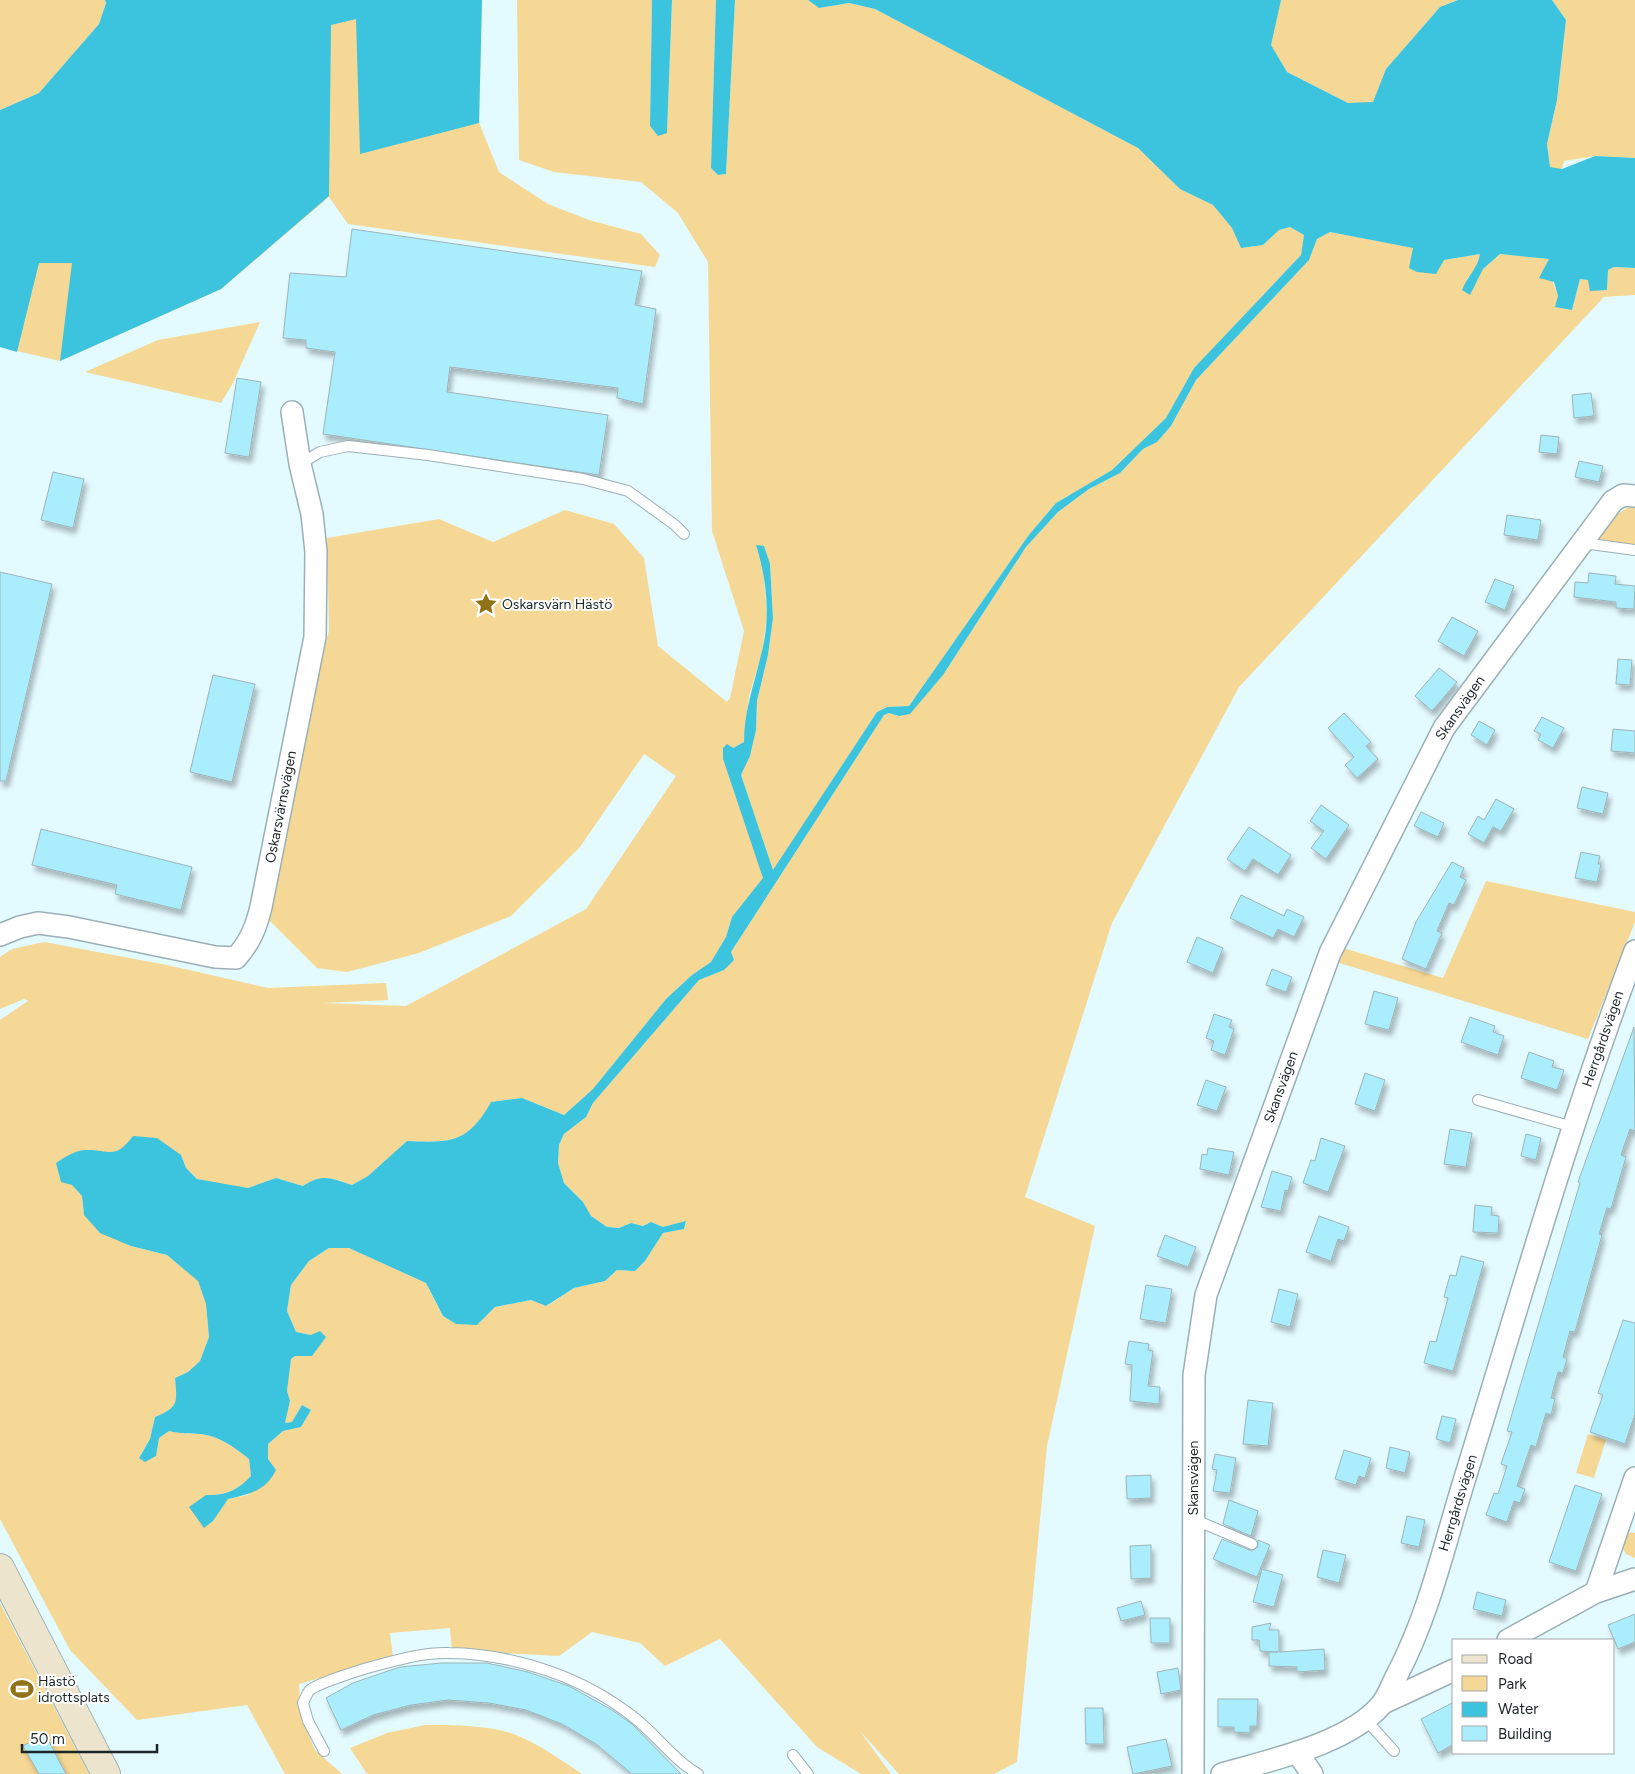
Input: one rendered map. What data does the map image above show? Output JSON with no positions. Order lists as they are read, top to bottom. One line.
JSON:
{"streets":{"street":["Skansvägen","Oskarsvärnsvägen","Herrgårdsvägen"]},"places":{"place":["Oskarsvärn Hästö"],"sports":["Hästö idrottsplats"]},"legend":["Road","Park","Water","Building"],"scale_bar":"50 m"}
